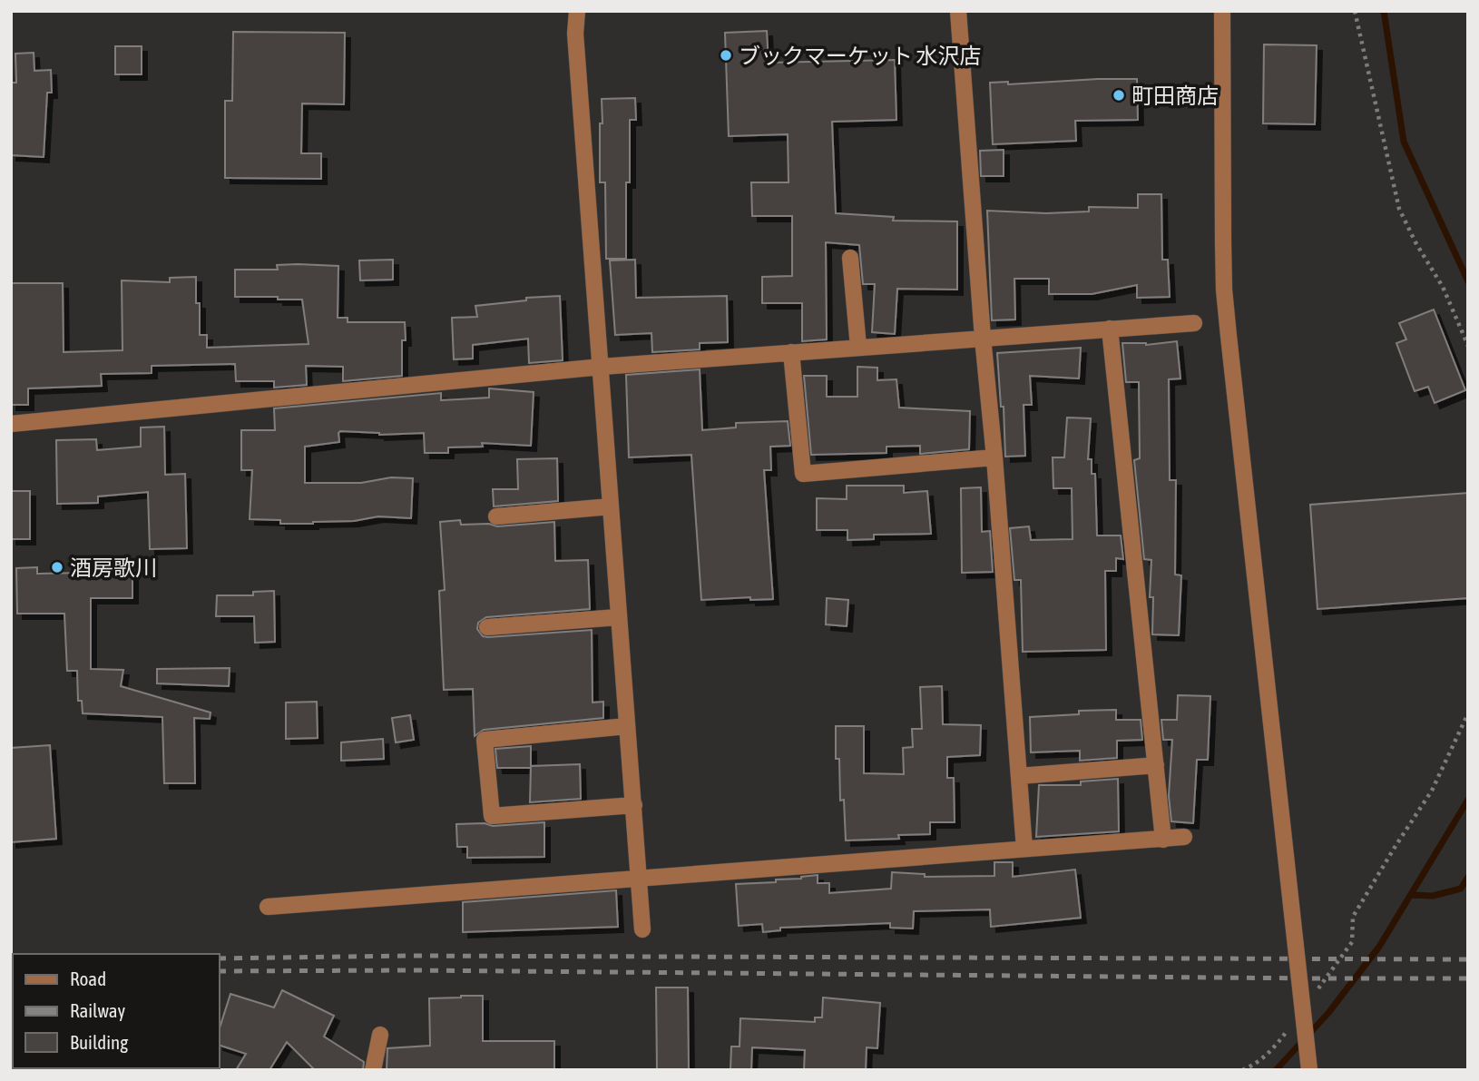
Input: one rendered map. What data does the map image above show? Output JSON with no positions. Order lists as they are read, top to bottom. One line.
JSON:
{"places":["ブックマーケット 水沢店","町田商店","酒房歌川"],"legend":["Road","Railway","Building"]}
